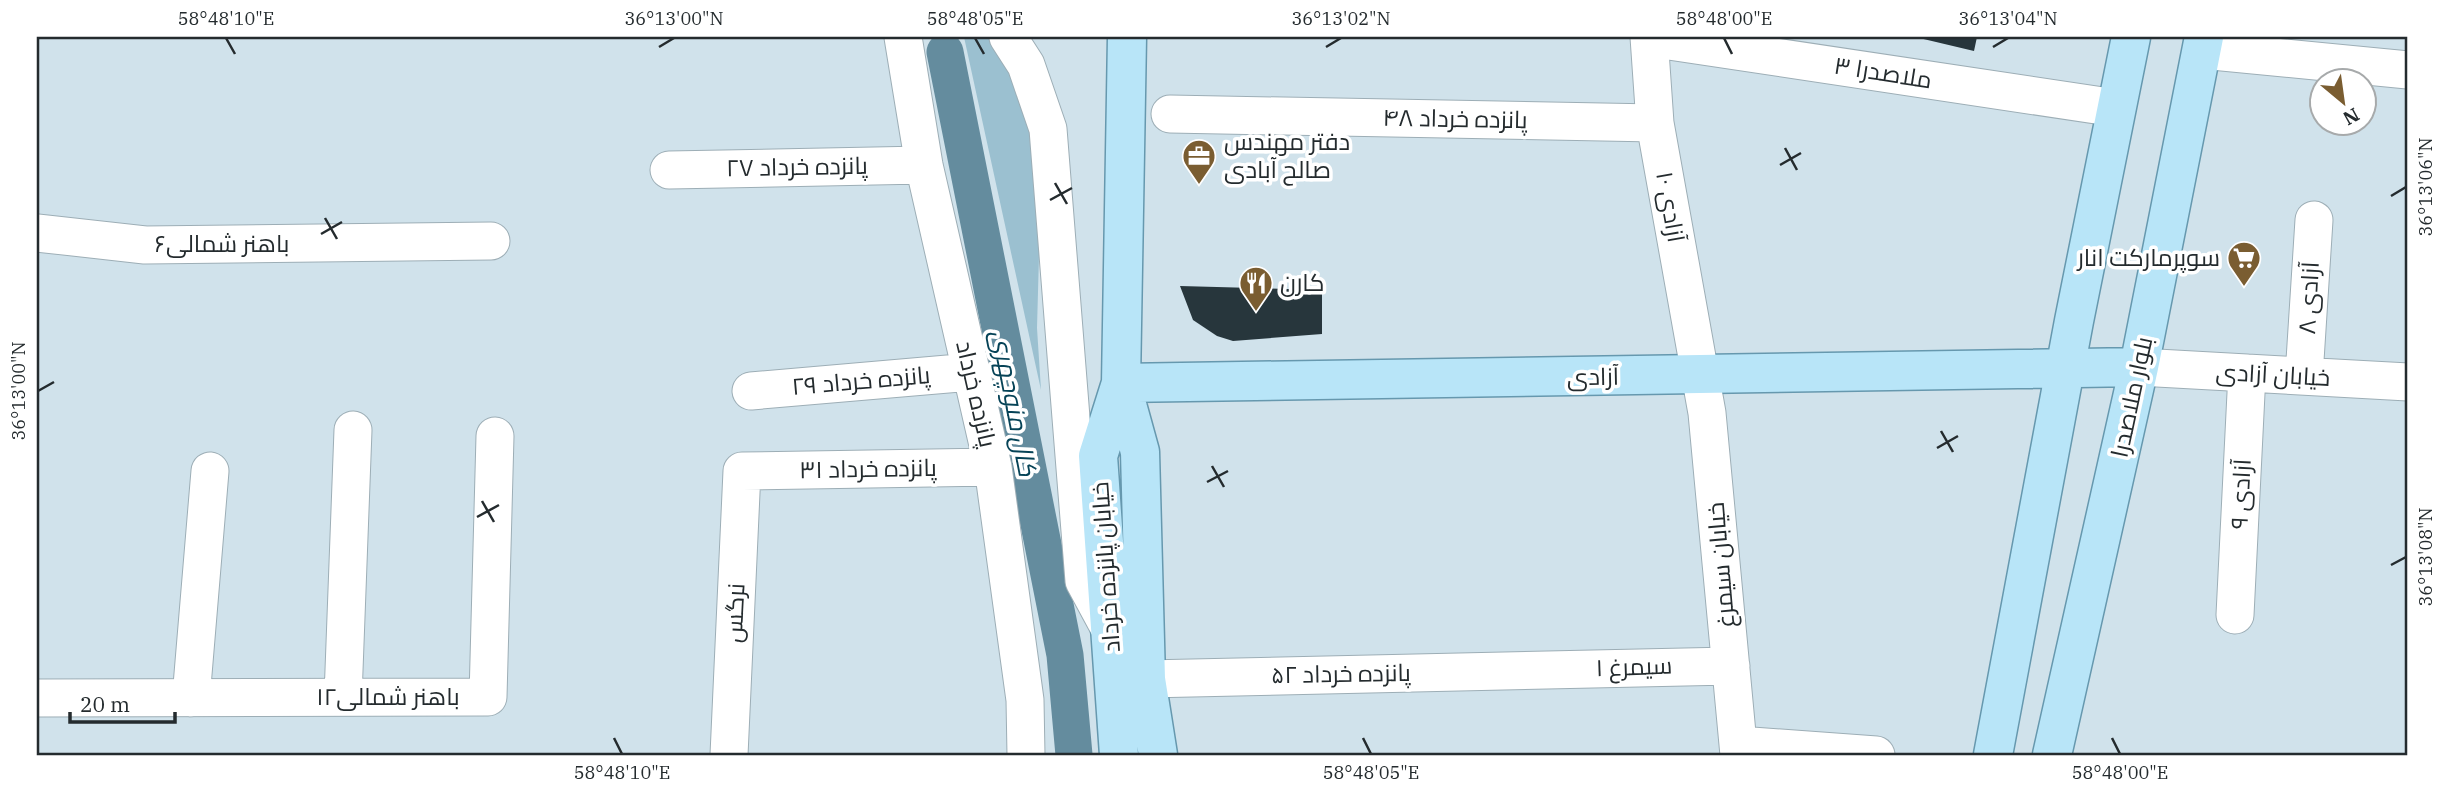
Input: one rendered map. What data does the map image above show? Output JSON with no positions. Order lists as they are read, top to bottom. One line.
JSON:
{"streets":{"main road":["آزادی","بلوار ملاصدرا","خیابان پانزده خرداد"],"street":["ملاصدرا ۳","پانزده خرداد ۴۸","پانزده خرداد ۲۷","آزادی ۱۰","باهنر شمالی۶","آزادی ۸","خیابان آزادی","پانزده خرداد ۲۹","پانزده خرداد","پانزده خرداد ۳۱","آزادی ۹","خیابان سیمرغ","نرگس","سیمرغ ۱","پانزده خرداد ۵۲","باهنر شمالی۱۲"]},"crossings":[["ملاصدرا ۳","آزادی ۱۰"],["پانزده خرداد ۴۸","آزادی ۱۰"],["پانزده خرداد ۲۷","پانزده خرداد"],["آزادی ۱۰","آزادی"],["آزادی ۱۰","خیابان سیمرغ"],["آزادی ۸","خیابان آزادی"],["خیابان آزادی","آزادی"],["خیابان آزادی","بلوار ملاصدرا"],["خیابان آزادی","آزادی ۹"],["آزادی","بلوار ملاصدرا"],["آزادی","خیابان سیمرغ"],["آزادی","خیابان پانزده خرداد"],["پانزده خرداد ۲۹","پانزده خرداد"],["پانزده خرداد","پانزده خرداد ۳۱"],["پانزده خرداد ۳۱","نرگس"],["خیابان سیمرغ","سیمرغ ۱"],["خیابان پانزده خرداد","پانزده خرداد ۵۲"],["سیمرغ ۱","پانزده خرداد ۵۲"]],"water":["کال منوچهری"],"places":{"office":["دفتر مهندس صالح آبادی"],"supermarket":["سوپرمارکت انار"],"restaurant":["کارن"]},"scale_bar":"20 m","north":"bottom right","coordinates":["58°48'10\"E","36°13'00\"N","58°48'05\"E","36°13'02\"N","58°48'00\"E","36°13'04\"N","36°13'06\"N","36°13'08\"N"]}
